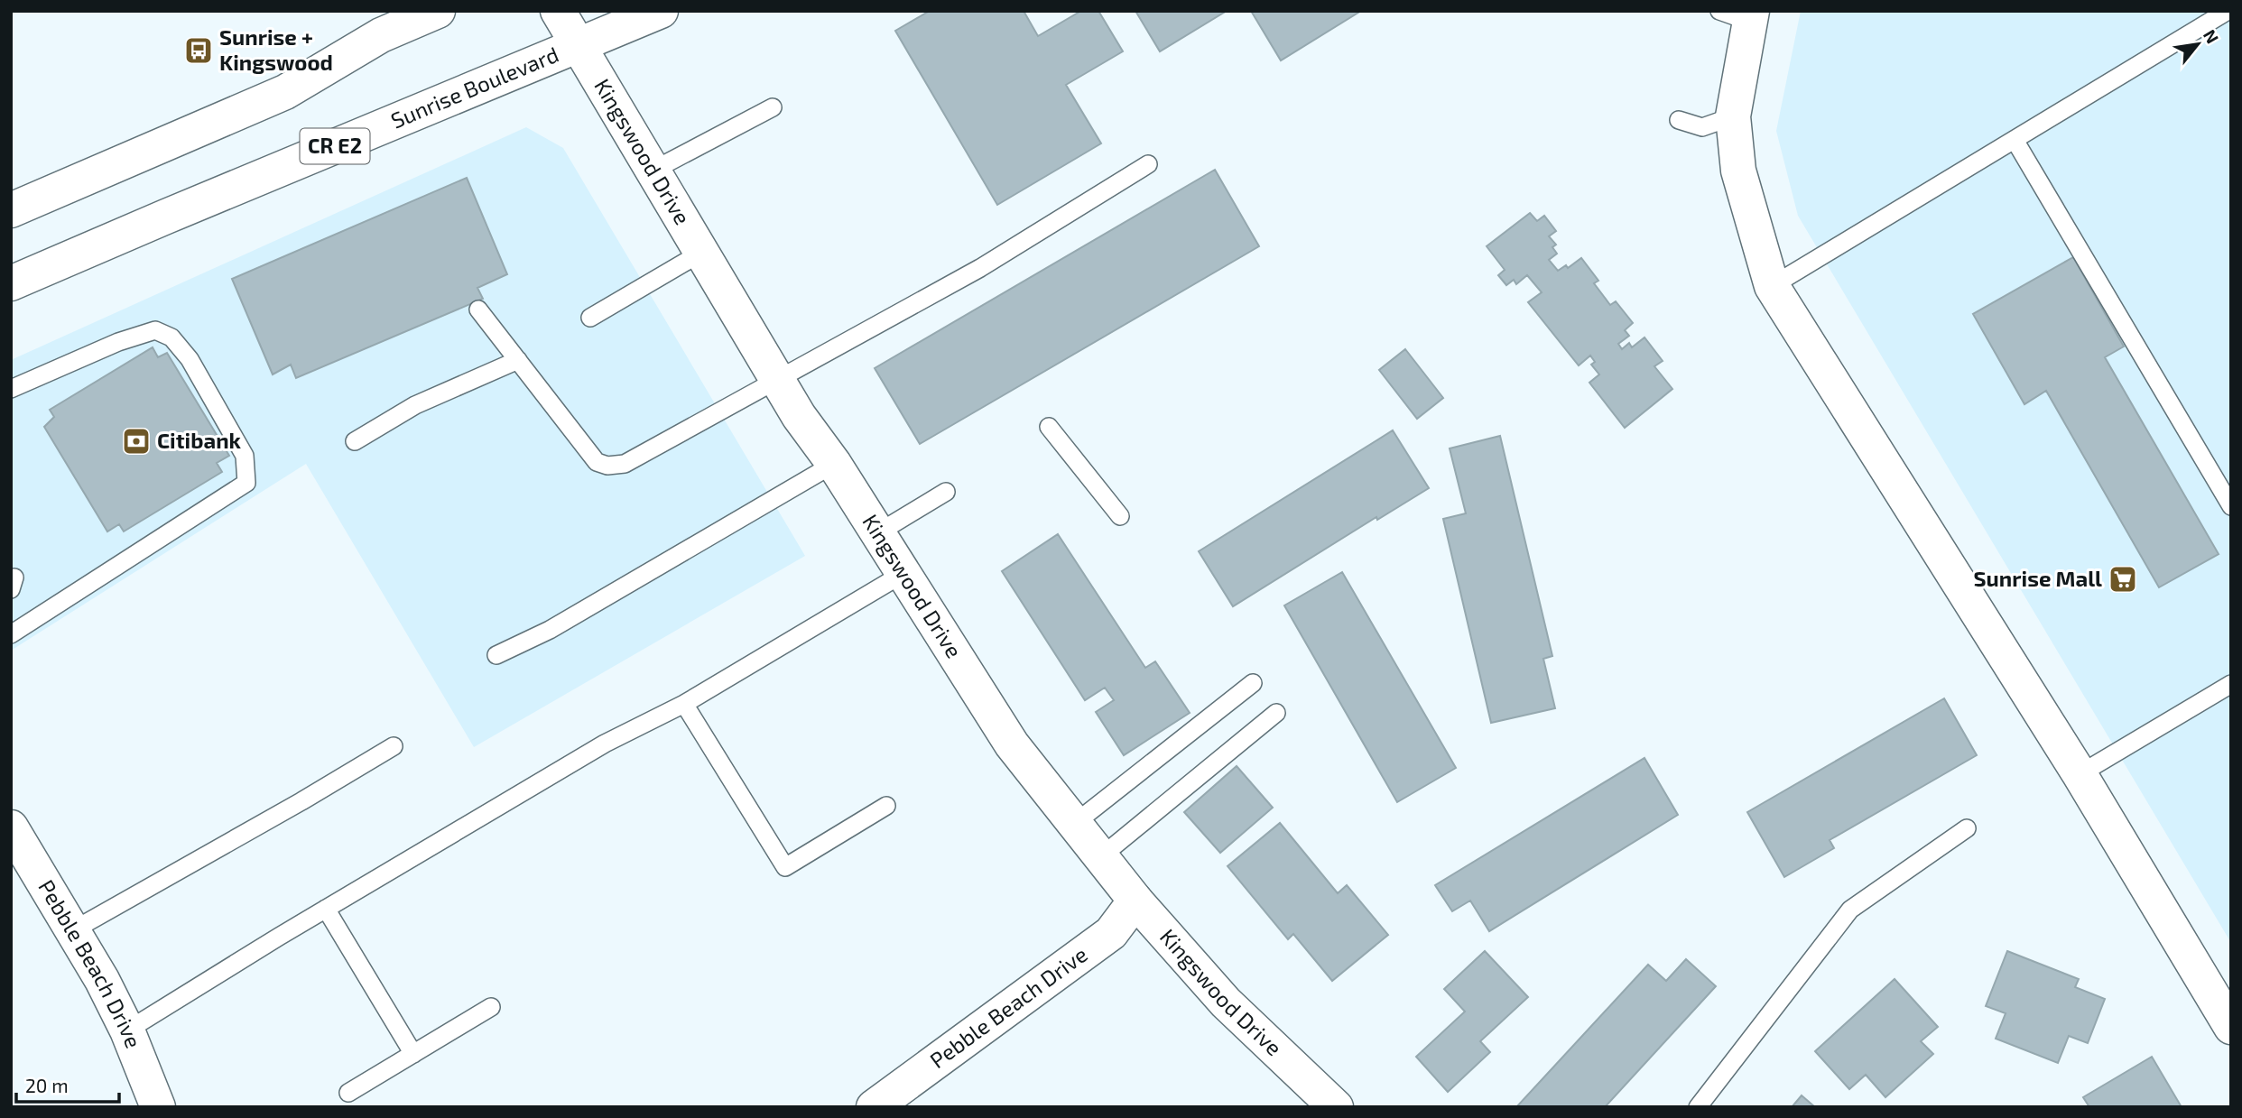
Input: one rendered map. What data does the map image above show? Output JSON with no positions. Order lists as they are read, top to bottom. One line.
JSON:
{"streets":{"street":["Sunrise Boulevard","CR E2","Kingswood Drive","Pebble Beach Drive"]},"crossings":[["Sunrise Boulevard","Kingswood Drive"],["Kingswood Drive","Pebble Beach Drive"]],"places":{"bus stop":["Sunrise + Kingswood"],"bank":["Citibank"],"supermarket":["Sunrise Mall"]},"scale_bar":"20 m","north":"top right"}
